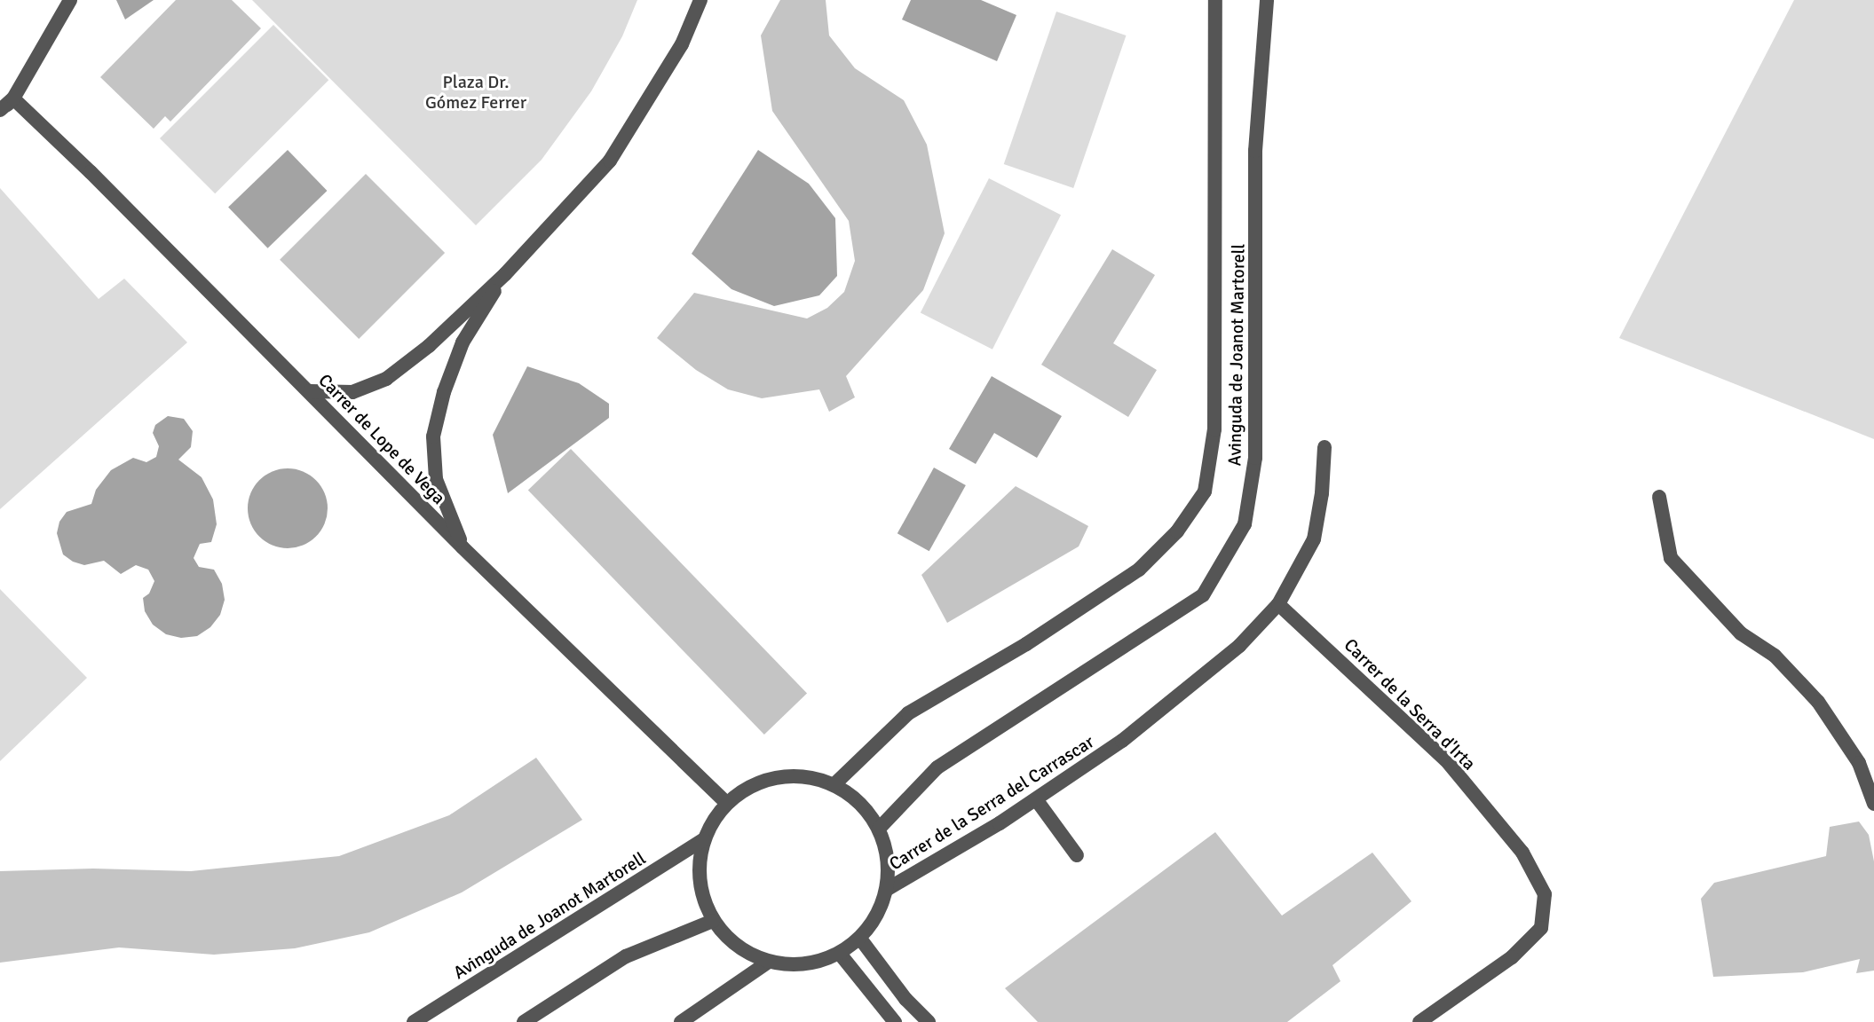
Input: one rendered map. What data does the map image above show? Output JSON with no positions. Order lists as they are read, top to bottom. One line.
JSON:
{"streets":{"street":["Avinguda de Joanot Martorell","Carrer de Lope de Vega","Carrer de la Serra d'Irta","Carrer de la Serra del Carrascar"]},"crossings":[["Avinguda de Joanot Martorell","Carrer de Lope de Vega"],["Avinguda de Joanot Martorell","Carrer de la Serra del Carrascar"],["Carrer de Lope de Vega","Carrer de la Serra del Carrascar"],["Carrer de la Serra d'Irta","Carrer de la Serra del Carrascar"]],"parks":["Plaza Dr. Gómez Ferrer"]}
